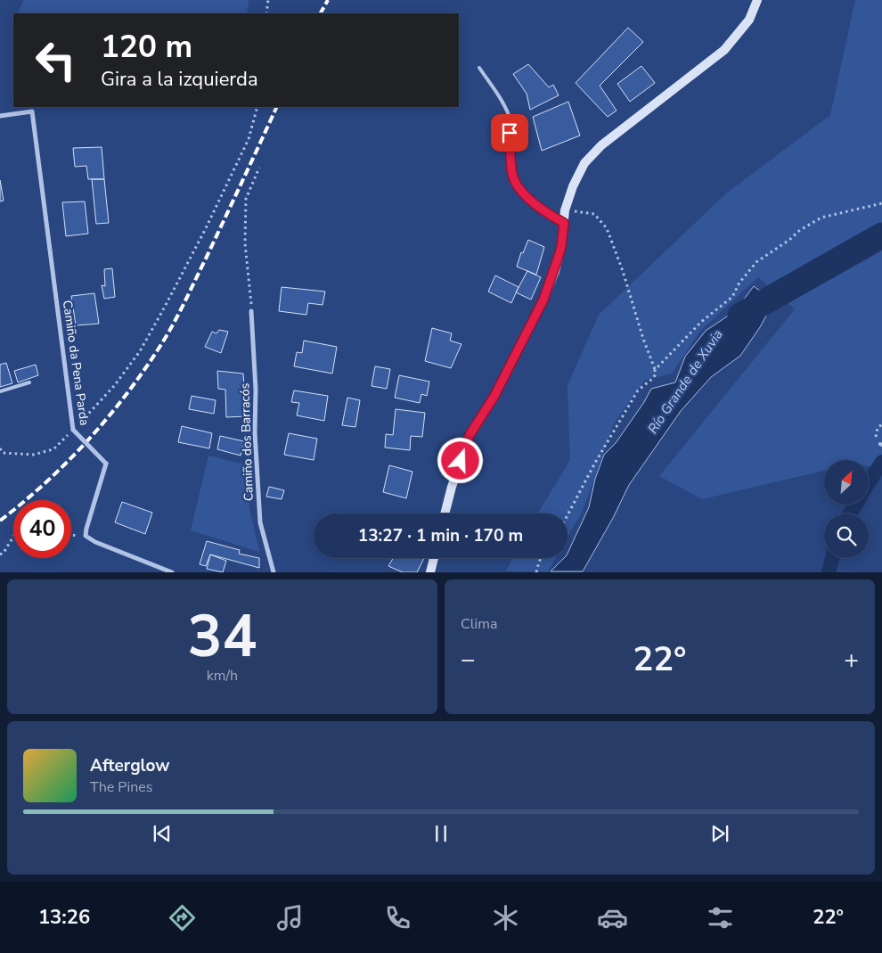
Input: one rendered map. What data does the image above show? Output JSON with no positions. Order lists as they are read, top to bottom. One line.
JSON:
{"streets":{"street":["Camiño da Pena Parda","Camiño dos Barracós"]},"water":["Río Grande de Xuvia"],"north":"top right","page":{"turn":["120 m","Gira a la izquierda"],"limit":"40","trip":"13:27 · 1 min · 170 m","tile":[["34","km/h"],"Clima"],"heat":["−","22°","+"],"song":["Afterglow","The Pines"],"tabs":["13:26","22°"]}}
